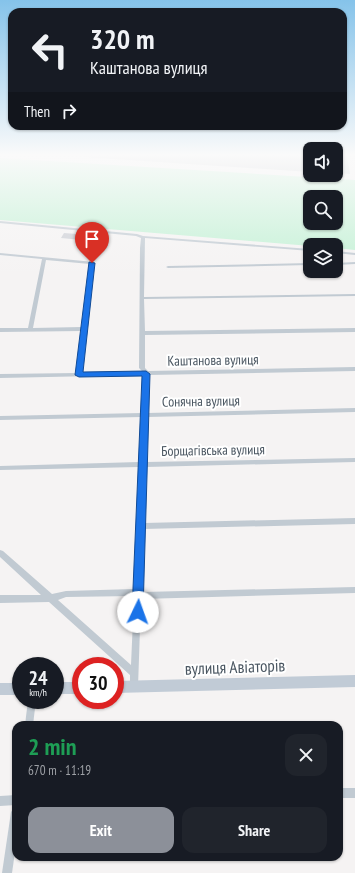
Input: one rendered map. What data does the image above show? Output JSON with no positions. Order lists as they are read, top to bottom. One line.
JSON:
{"streets":{"main road":["вулиця Авіаторів"],"street":["Каштанова вулиця","Сонячна вулиця","Борщагівська вулиця"]},"page":{"turn":["320 m","Каштанова вулиця"],"then":"Then","speed":"24 km/h","limit":"30","heading":["2 min","670 m · 11:19"],"buttons":["Exit","Share"]}}
